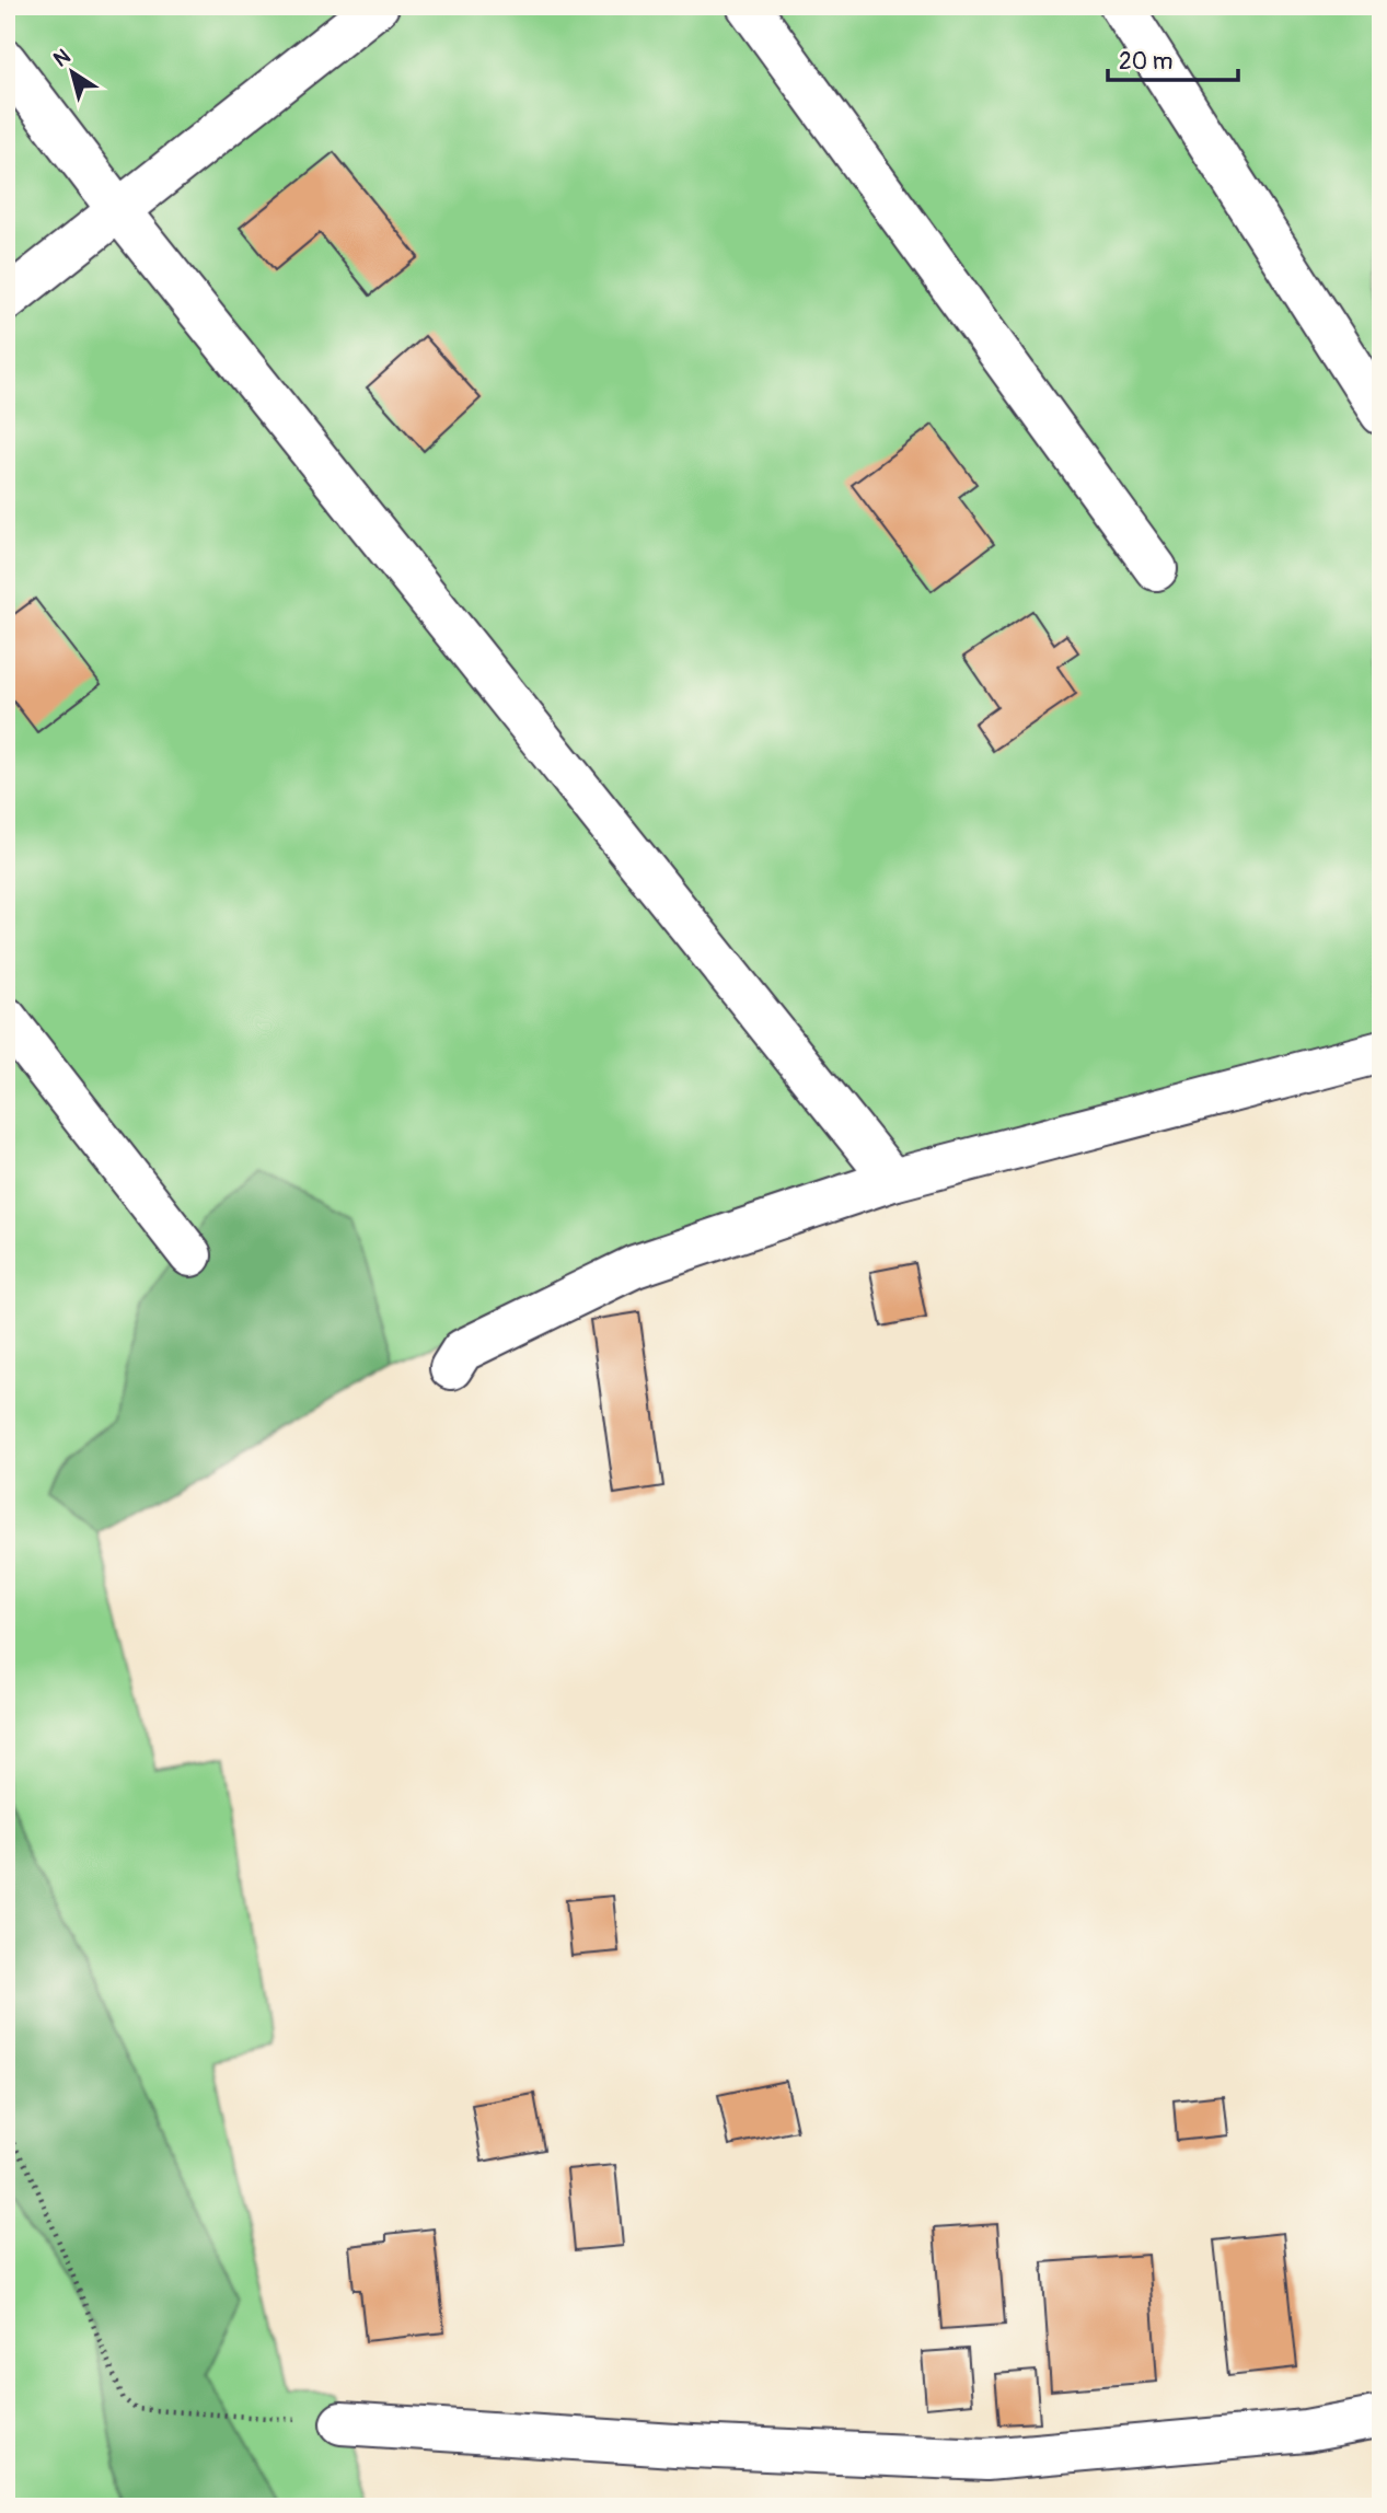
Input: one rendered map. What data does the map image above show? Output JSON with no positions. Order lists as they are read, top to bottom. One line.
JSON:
{"scale_bar":"20 m","north":"top left"}
